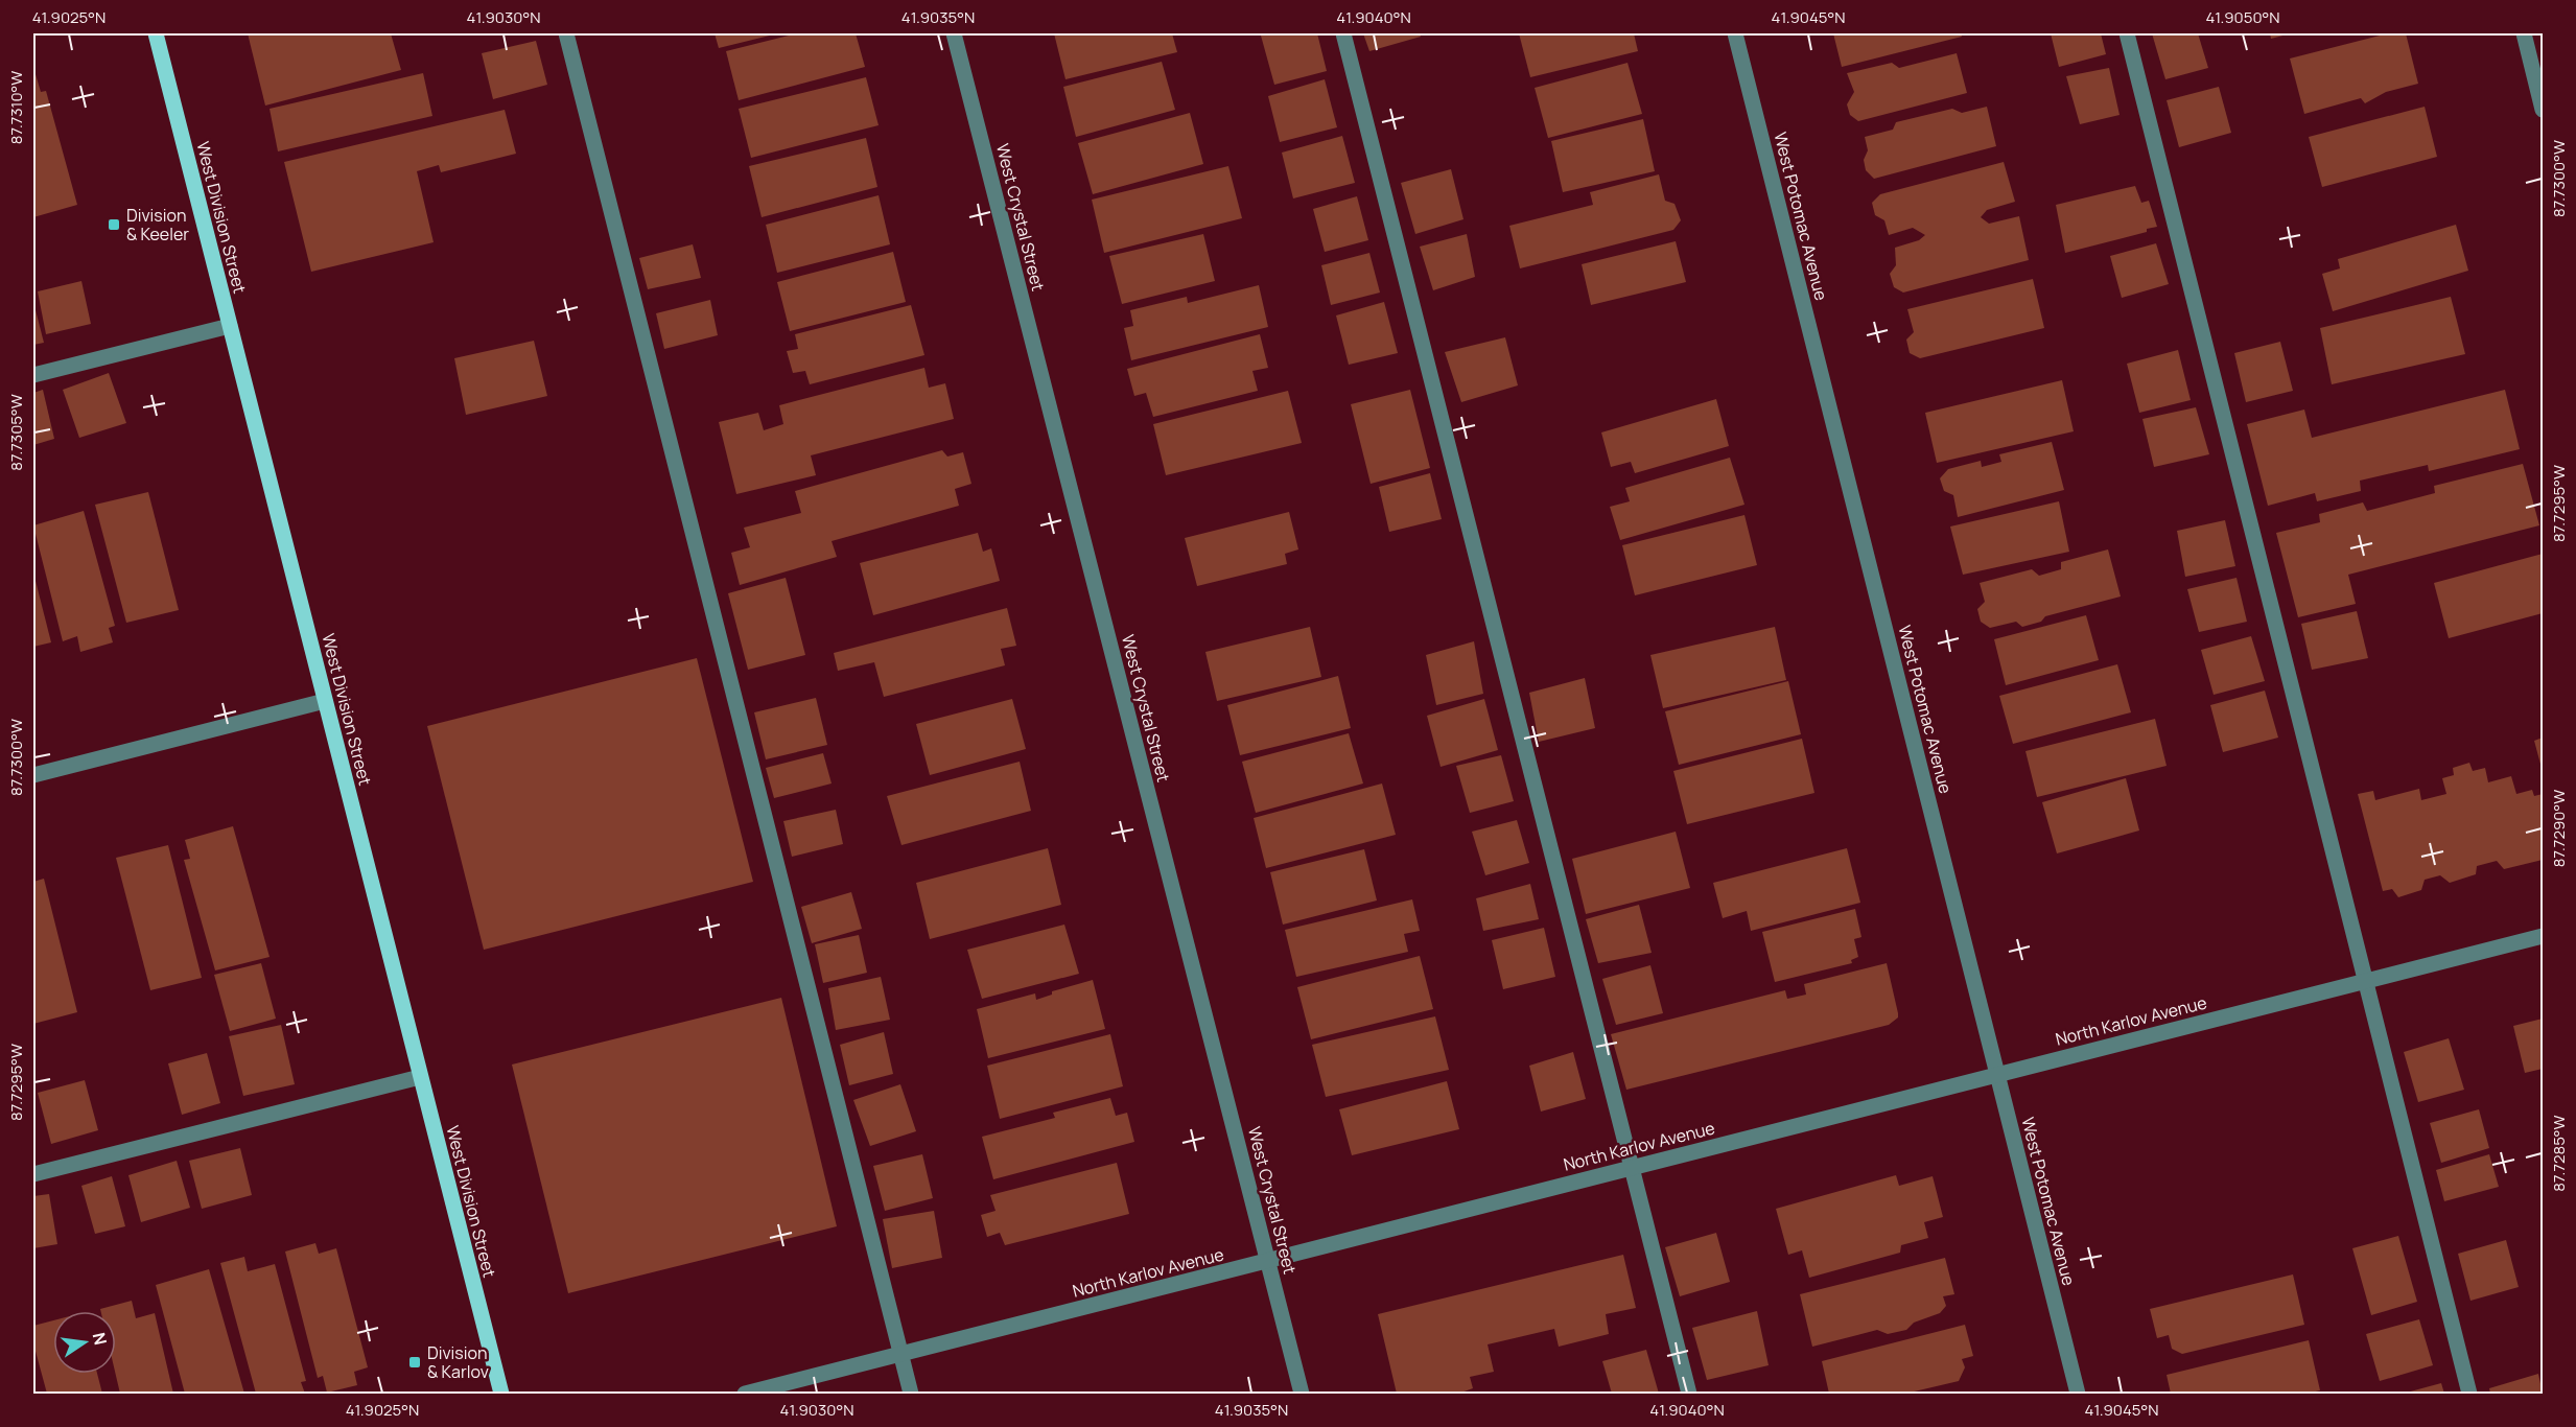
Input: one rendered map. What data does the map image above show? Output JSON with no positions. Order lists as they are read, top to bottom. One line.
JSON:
{"streets":{"main road":["West Division Street"],"street":["West Potomac Avenue","West Crystal Street","North Karlov Avenue"]},"crossings":[["West Potomac Avenue","North Karlov Avenue"],["West Crystal Street","North Karlov Avenue"]],"places":{"transit":["Division & Keeler","Division & Karlov"]},"north":"right","coordinates":["41.9025°N","41.9030°N","41.9035°N","41.9040°N","41.9045°N","41.9050°N","87.7310°W","87.7300°W","87.7305°W","87.7295°W","87.7290°W","87.7285°W"]}
